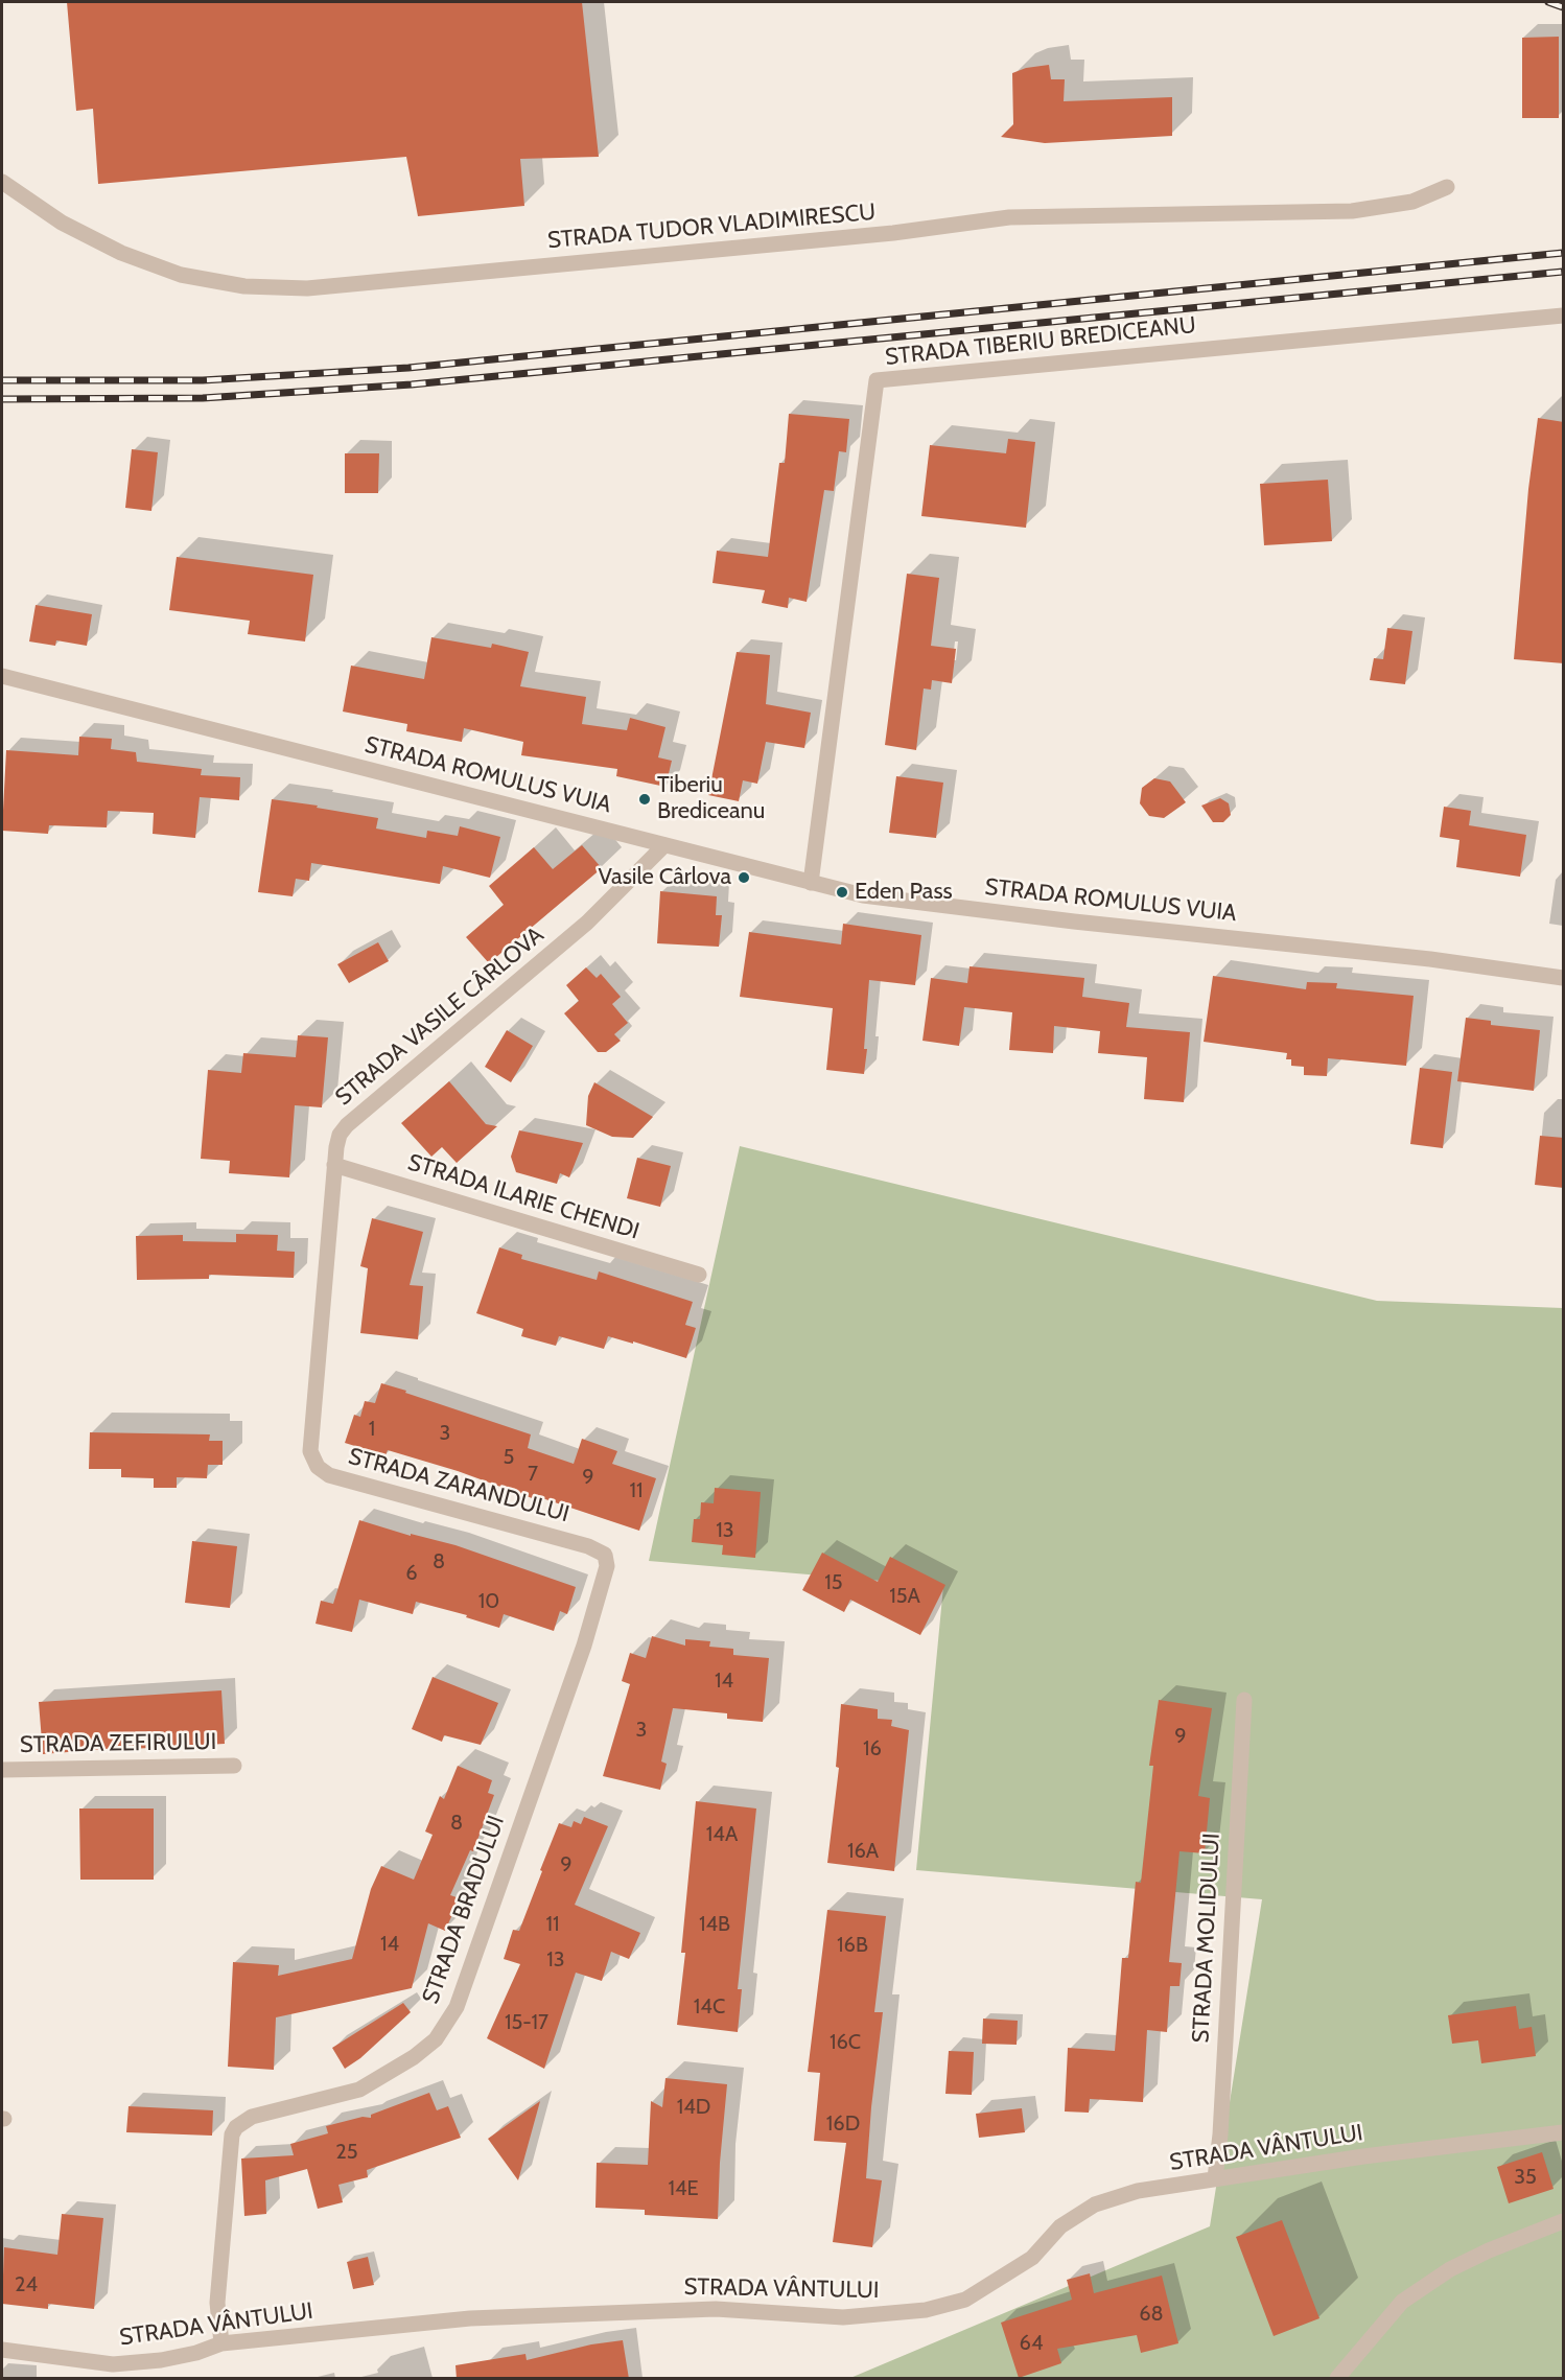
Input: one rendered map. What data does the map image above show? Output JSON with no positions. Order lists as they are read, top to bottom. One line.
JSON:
{"streets":{"street":["STRADA TUDOR VLADIMIRESCU","STRADA TIBERIU BREDICEANU","STRADA ROMULUS VUIA","STRADA VASILE CÂRLOVA","STRADA ILARIE CHENDI","STRADA ZARANDULUI","STRADA ZEFIRULUI","STRADA BRADULUI","STRADA MOLIDULUI","STRADA VÂNTULUI"]},"crossings":[["STRADA TIBERIU BREDICEANU","STRADA ROMULUS VUIA"],["STRADA ROMULUS VUIA","STRADA VASILE CÂRLOVA"],["STRADA VASILE CÂRLOVA","STRADA ILARIE CHENDI"],["STRADA VASILE CÂRLOVA","STRADA ZARANDULUI"],["STRADA ZARANDULUI","STRADA BRADULUI"],["STRADA BRADULUI","STRADA VÂNTULUI"],["STRADA MOLIDULUI","STRADA VÂNTULUI"]],"places":["Tiberiu Brediceanu","Vasile Cârlova","Eden Pass"],"house_numbers":["1","3","5","7","9","11","13","8","6","15","15A","10","14","3","9","16","8","14A","16A","9","11","14B","14","16B","13","14C","15-17","16C","14D","16D","25","35","14E","24","68","64"]}
